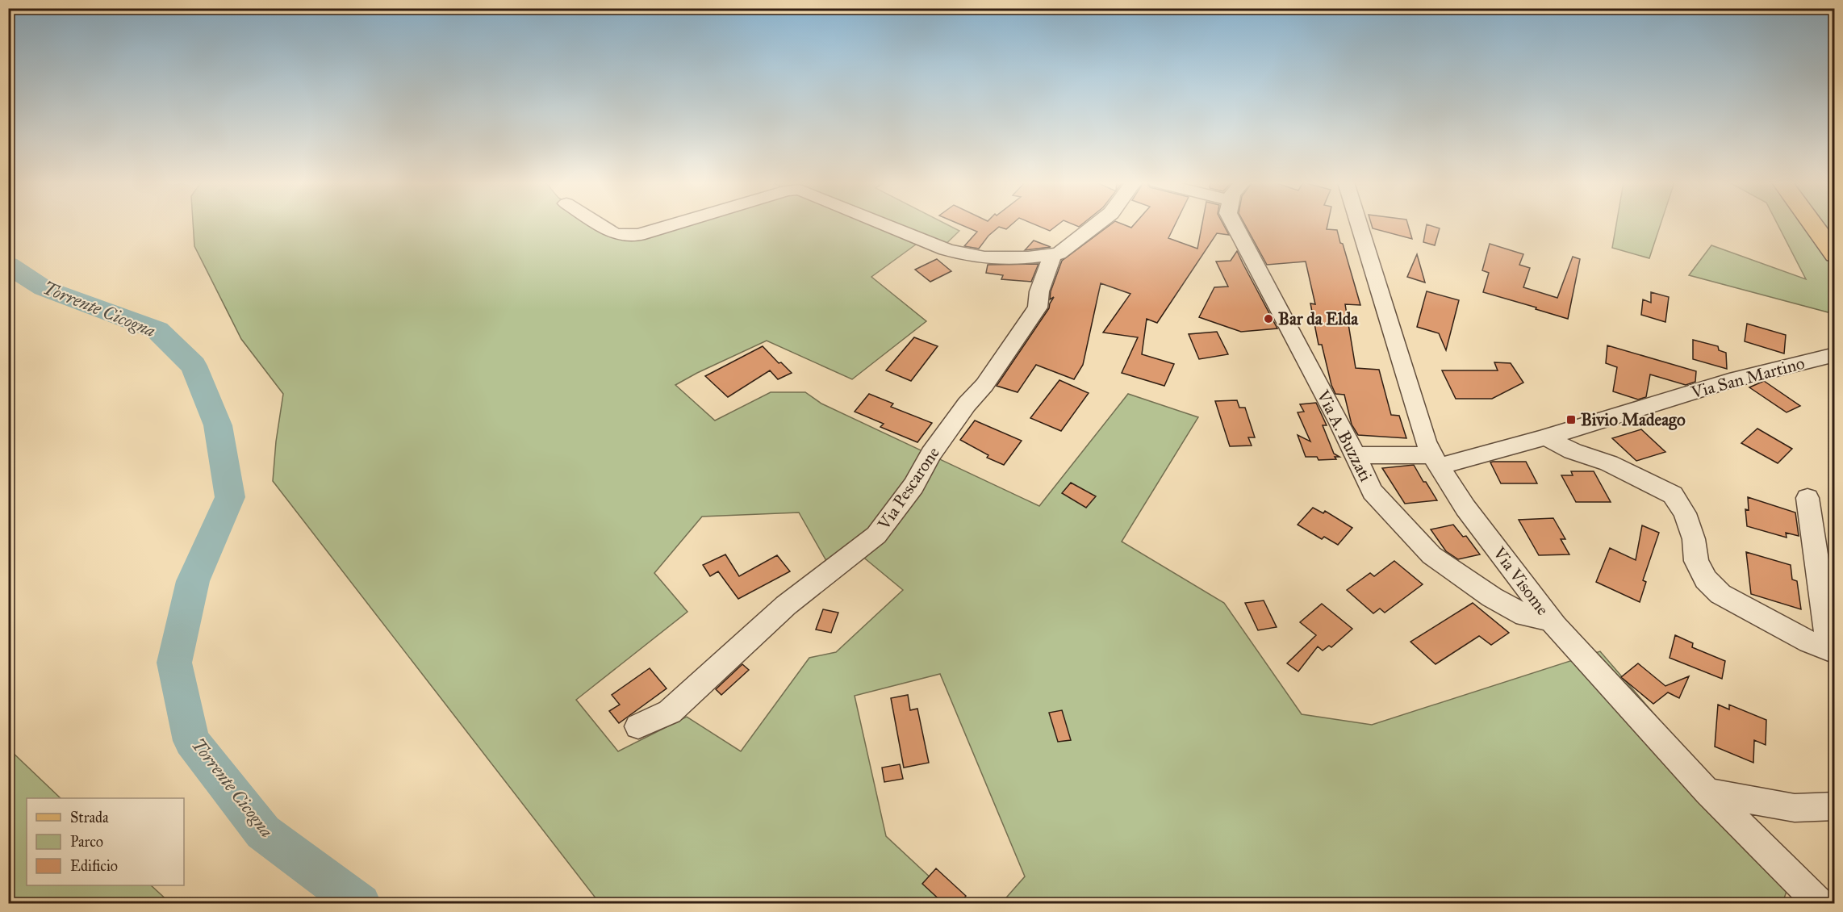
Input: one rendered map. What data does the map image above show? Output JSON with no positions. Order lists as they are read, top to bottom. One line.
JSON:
{"streets":{"street":["Via San Martino","Via A. Buzzati","Via Pescarone","Via Visome"]},"crossings":[["Via San Martino","Via A. Buzzati"],["Via San Martino","Via Visome"],["Via A. Buzzati","Via Visome"]],"water":["Torrente Cicogna"],"places":{"other":["Bar da Elda"],"transit":["Bivio Madeago"]},"legend":["Strada","Parco","Edificio"]}
